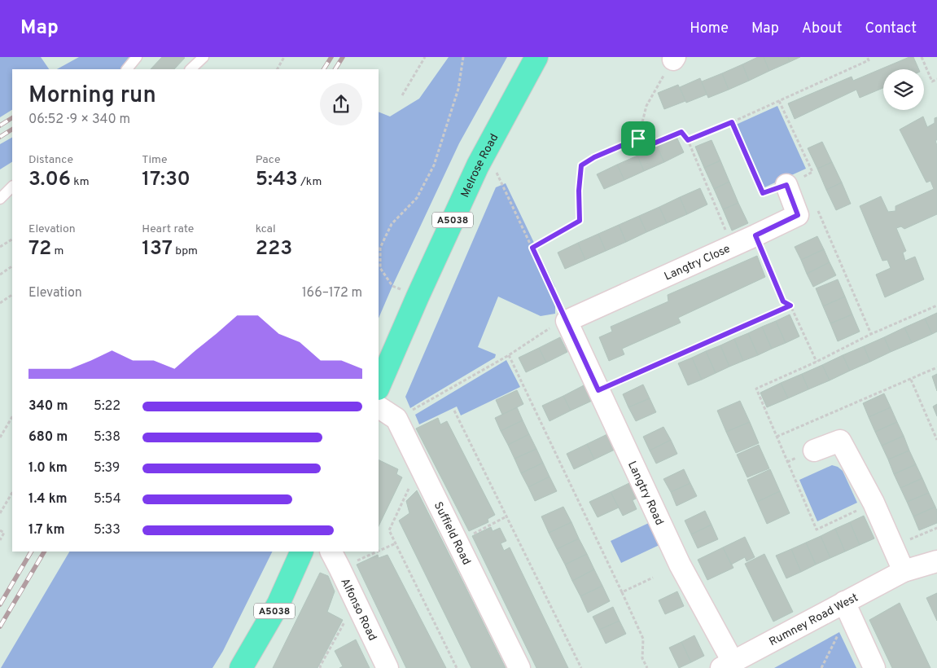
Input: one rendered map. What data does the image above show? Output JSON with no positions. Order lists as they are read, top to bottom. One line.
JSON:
{"streets":{"main road":["Melrose Road","A5038"],"street":["Langtry Close","Langtry Road","Suffield Road","Alfonso Road","Rumney Road West"]},"crossings":[["Langtry Close","Langtry Road"],["Langtry Road","Rumney Road West"]],"page":{"header":"Map","nav":["Home","Map","About","Contact"],"heading":["Morning run","06:52 · 9 × 340 m"],"stats":[["Distance","3.06 km"],["Time","17:30"],["Pace","5:43 /km"],["Elevation","72 m"],["Heart rate","137 bpm"],["kcal","223"]],"chart":["Elevation","166–172 m"],"list":[{"name":"340 m","note":"5:22"},{"name":"680 m","note":"5:38"},{"name":"1.0 km","note":"5:39"},{"name":"1.4 km","note":"5:54"},{"name":"1.7 km","note":"5:33"}]}}
